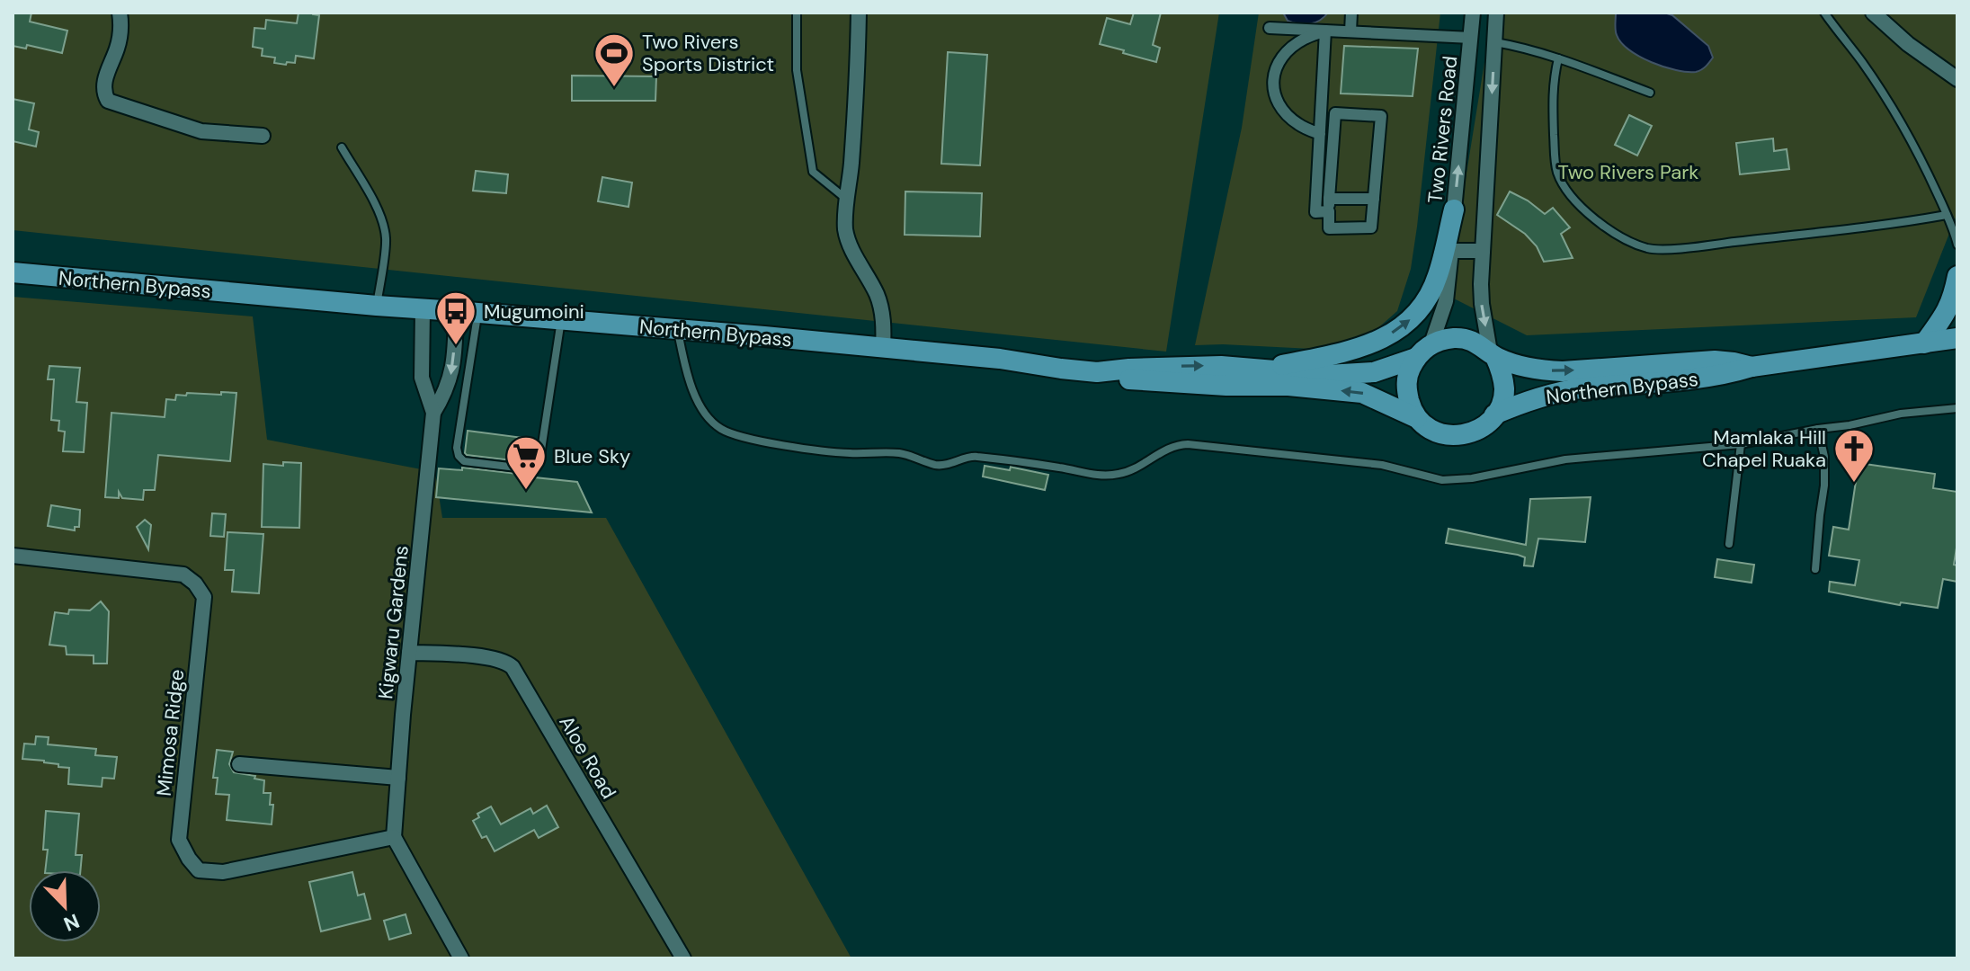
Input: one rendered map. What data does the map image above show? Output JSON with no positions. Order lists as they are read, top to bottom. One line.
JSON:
{"streets":{"main road":["Northern Bypass"],"street":["Two Rivers Road","Kigwaru Gardens","Mimosa Ridge","Aloe Road"]},"crossings":[["Two Rivers Road","Northern Bypass"],["Northern Bypass","Kigwaru Gardens"],["Kigwaru Gardens","Mimosa Ridge"],["Kigwaru Gardens","Aloe Road"]],"parks":["Two Rivers Park"],"places":{"sports":["Two Rivers Sports District"],"bus stop":["Mugumoini"],"church":["Mamlaka Hill Chapel Ruaka"],"supermarket":["Blue Sky"]},"north":"bottom right"}
